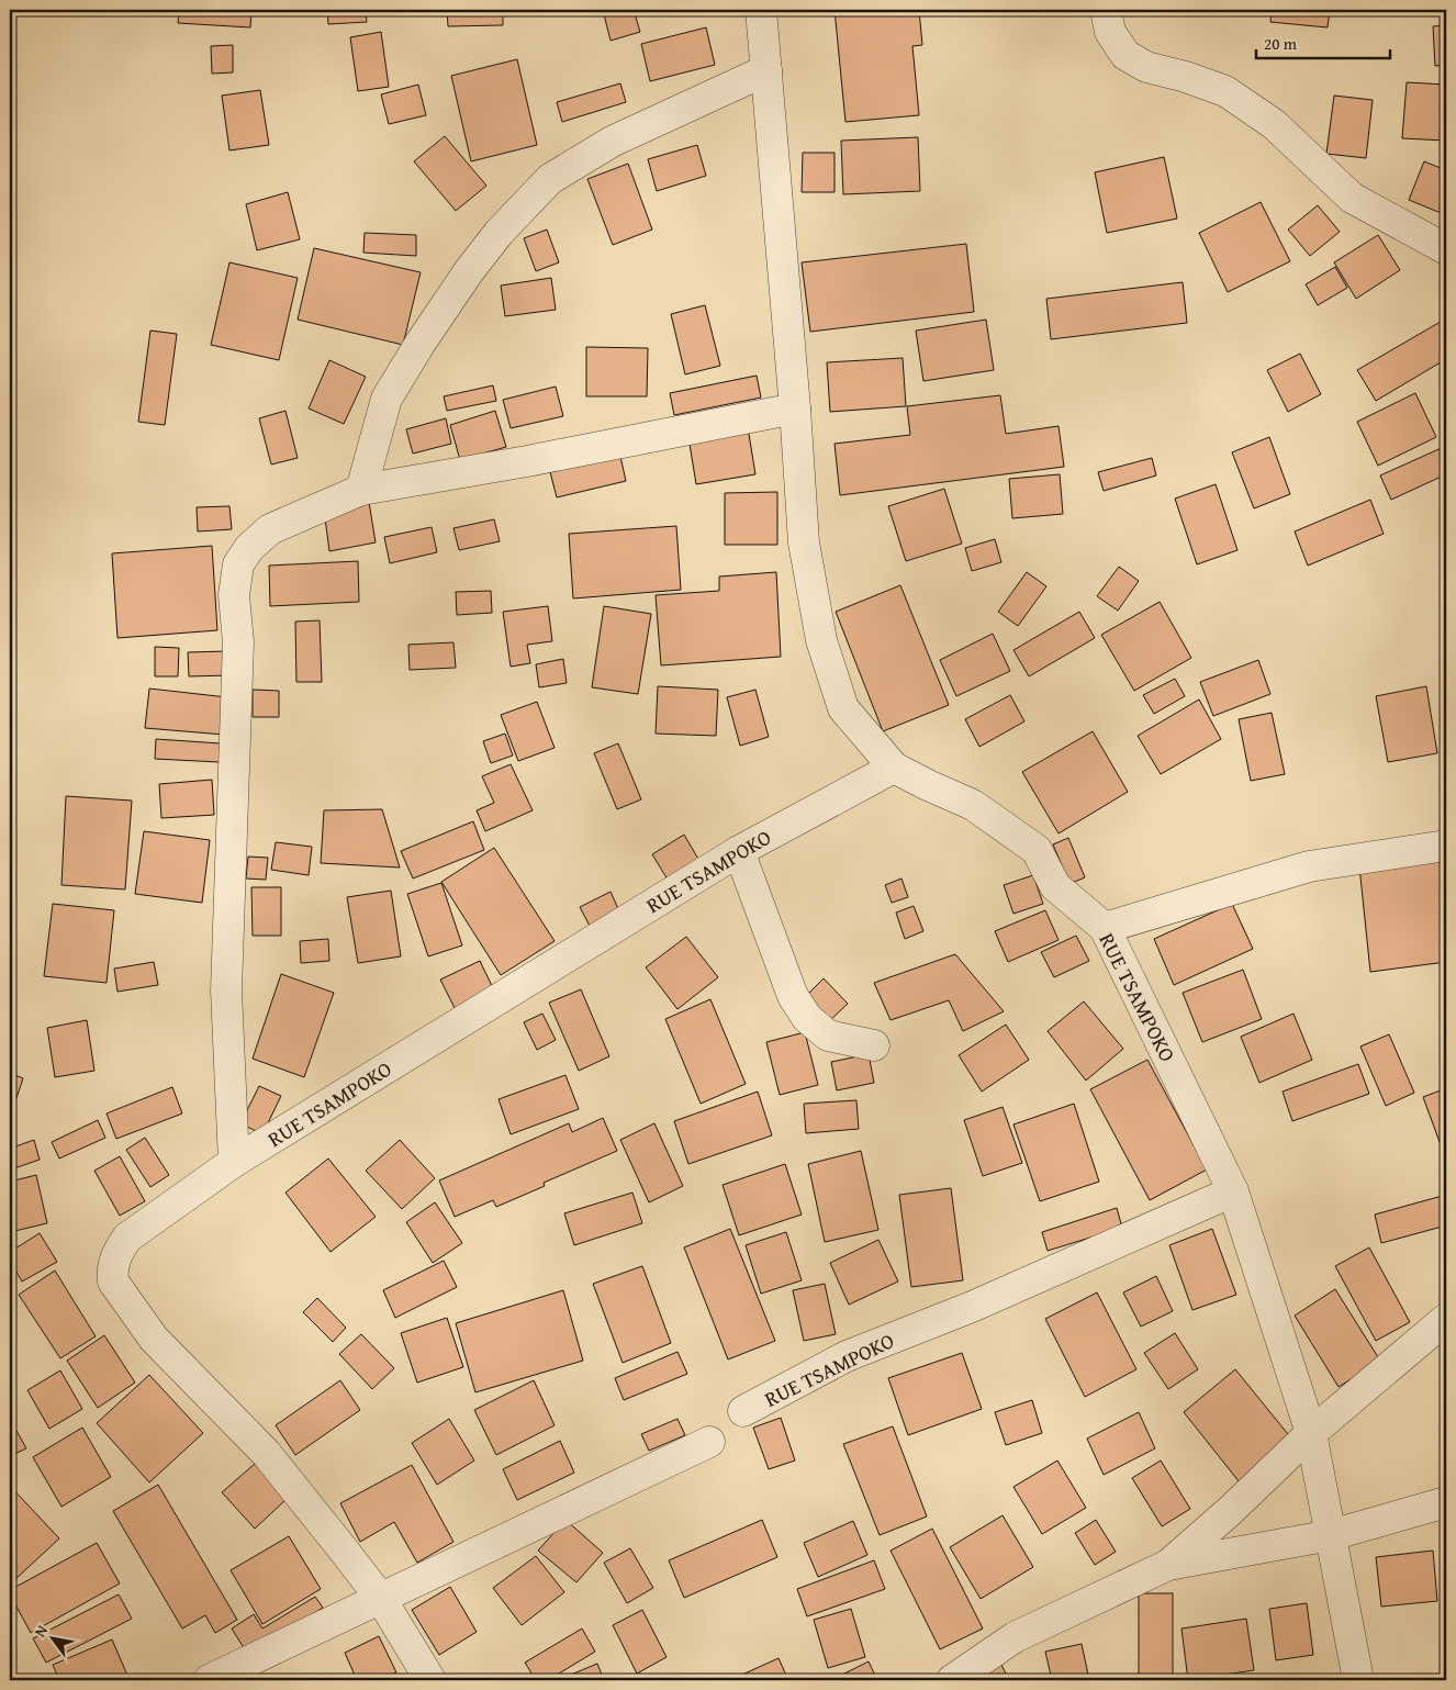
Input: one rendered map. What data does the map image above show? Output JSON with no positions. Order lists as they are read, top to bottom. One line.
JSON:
{"streets":{"street":["RUE TSAMPOKO"]},"scale_bar":"20 m","north":"top left"}
